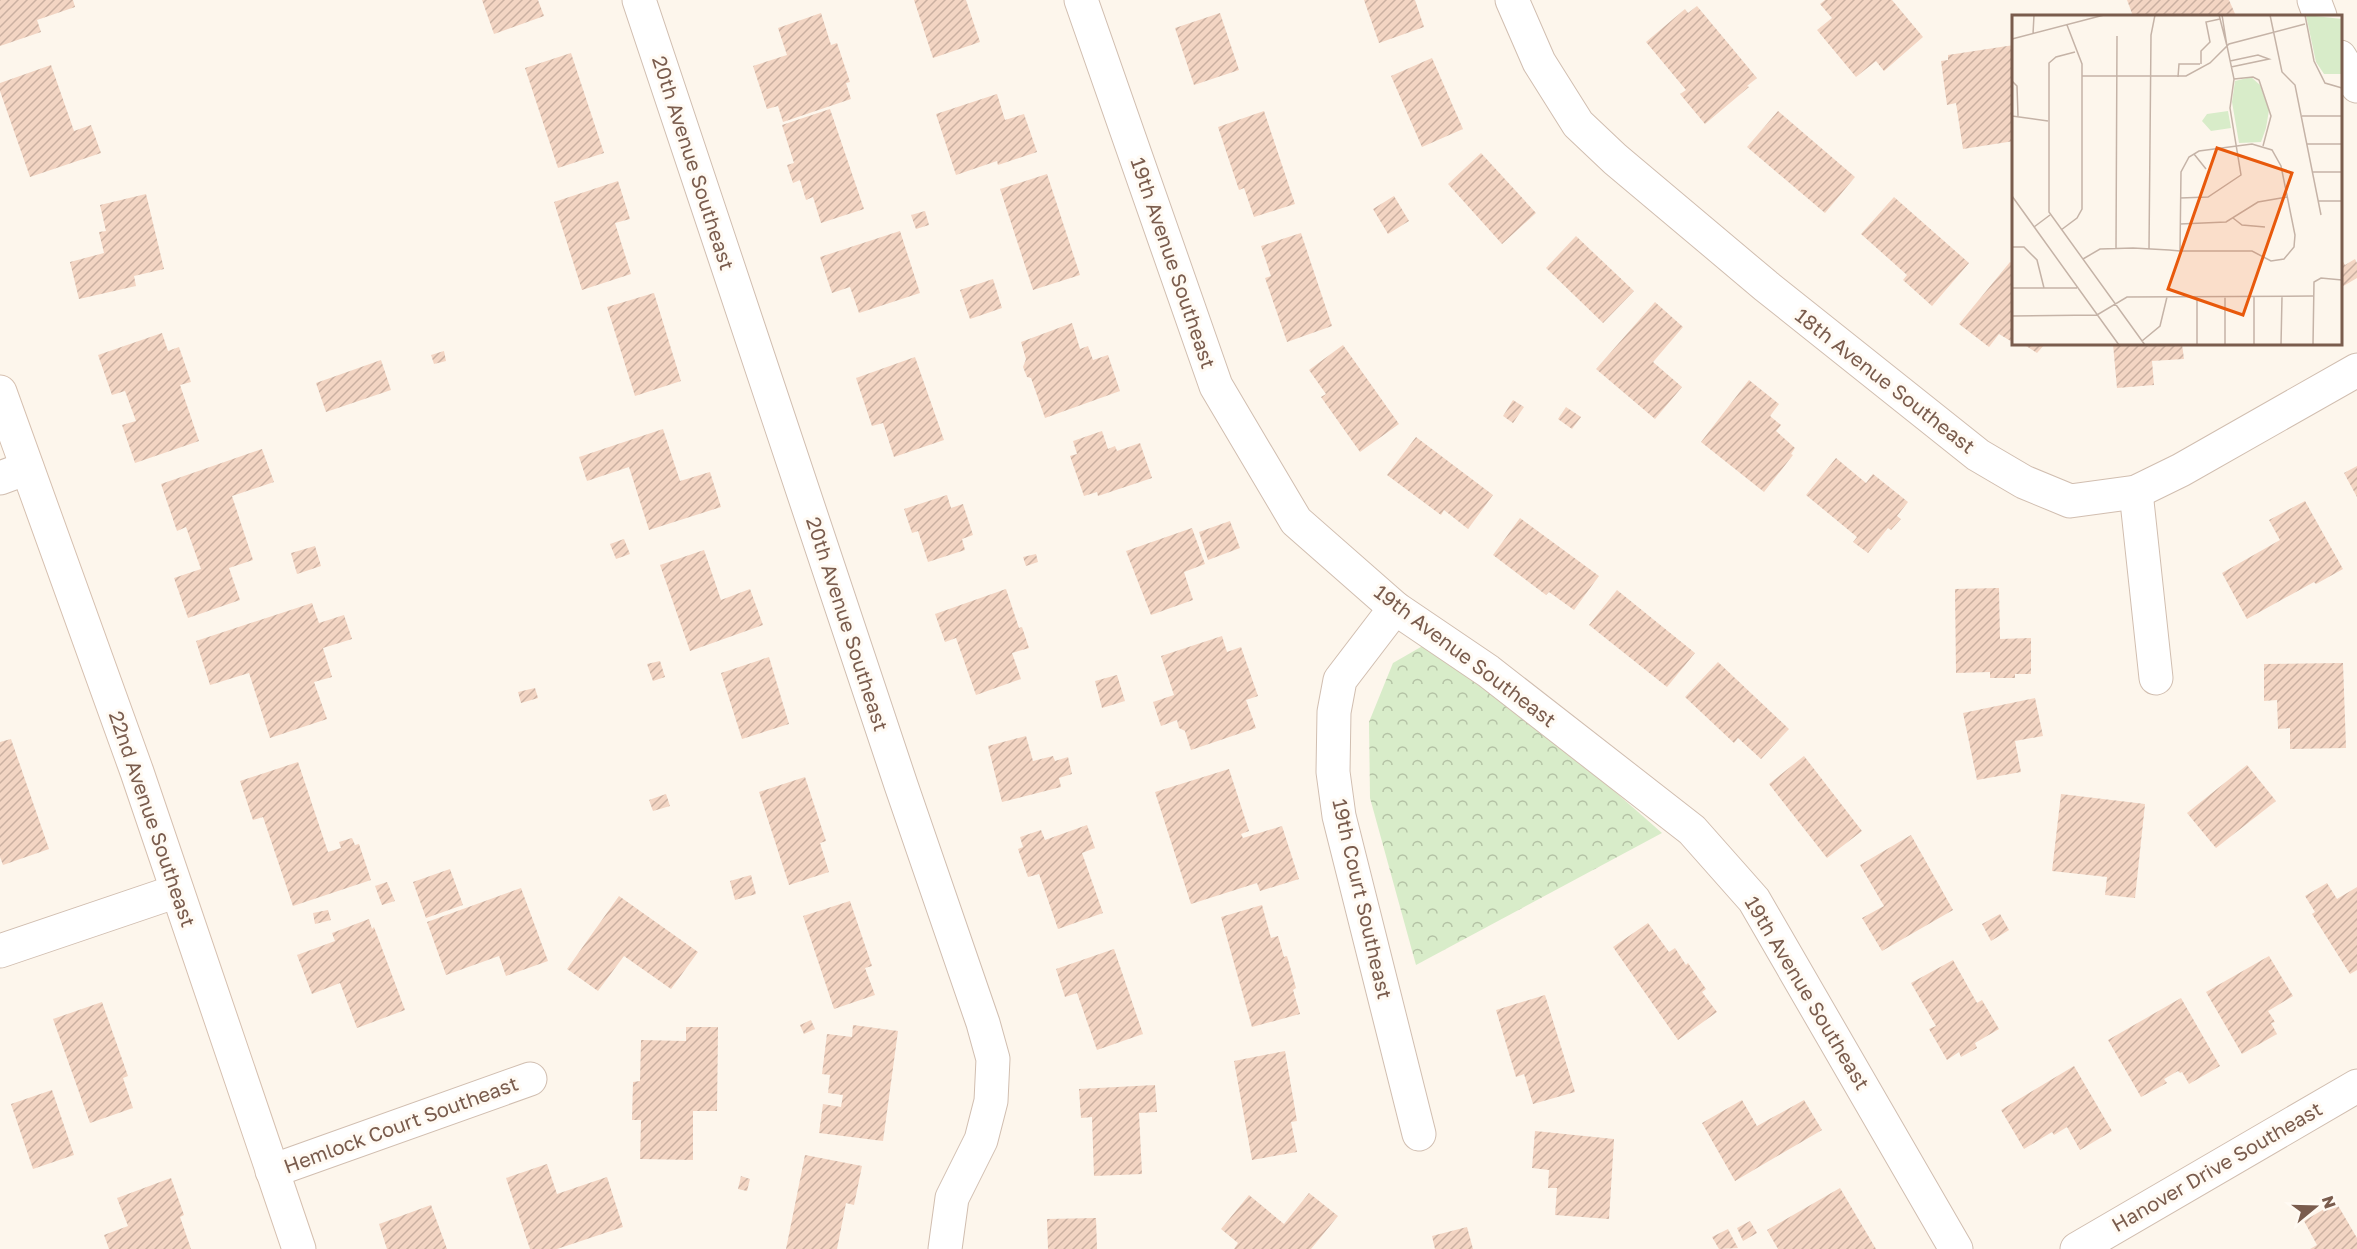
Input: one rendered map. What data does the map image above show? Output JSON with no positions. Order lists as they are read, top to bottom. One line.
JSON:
{"streets":{"street":["20th Avenue Southeast","19th Avenue Southeast","18th Avenue Southeast","22nd Avenue Southeast","19th Court Southeast","Hemlock Court Southeast","Hanover Drive Southeast"]},"crossings":[["19th Avenue Southeast","19th Court Southeast"],["22nd Avenue Southeast","Hemlock Court Southeast"]],"north":"right"}
